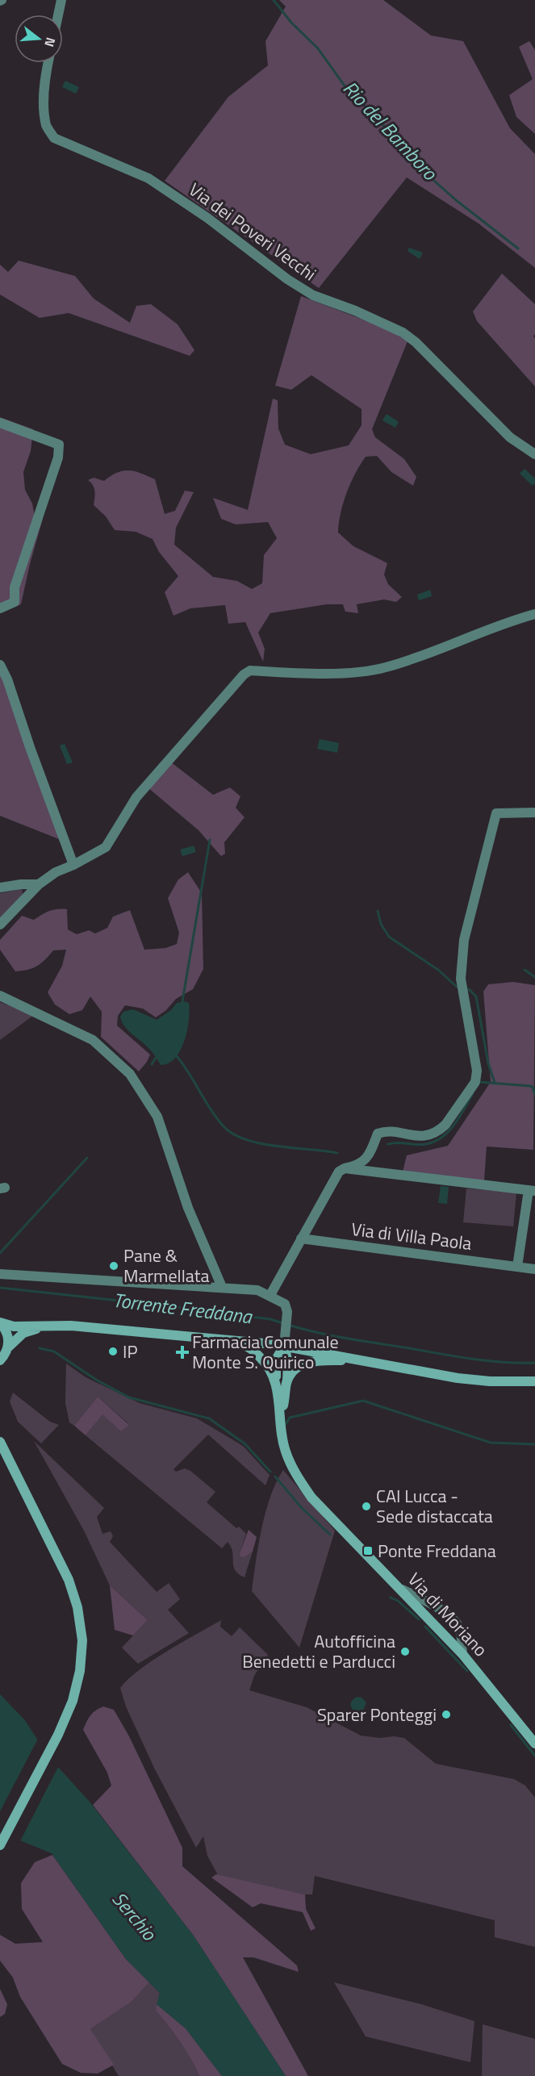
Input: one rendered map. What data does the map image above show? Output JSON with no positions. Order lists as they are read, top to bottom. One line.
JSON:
{"streets":{"main road":["Via di Moriano"],"street":["Via dei Poveri Vecchi","Via di Villa Paola"]},"water":["Rio del Bamboro","Torrente Freddana","Serchio"],"places":{"other":["Pane & Marmellata","IP","CAI Lucca - Sede distaccata","Autofficina Benedetti e Parducci","Sparer Ponteggi"],"health":["Farmacia Comunale Monte S. Quirico"],"transit":["Ponte Freddana"]},"north":"right"}
